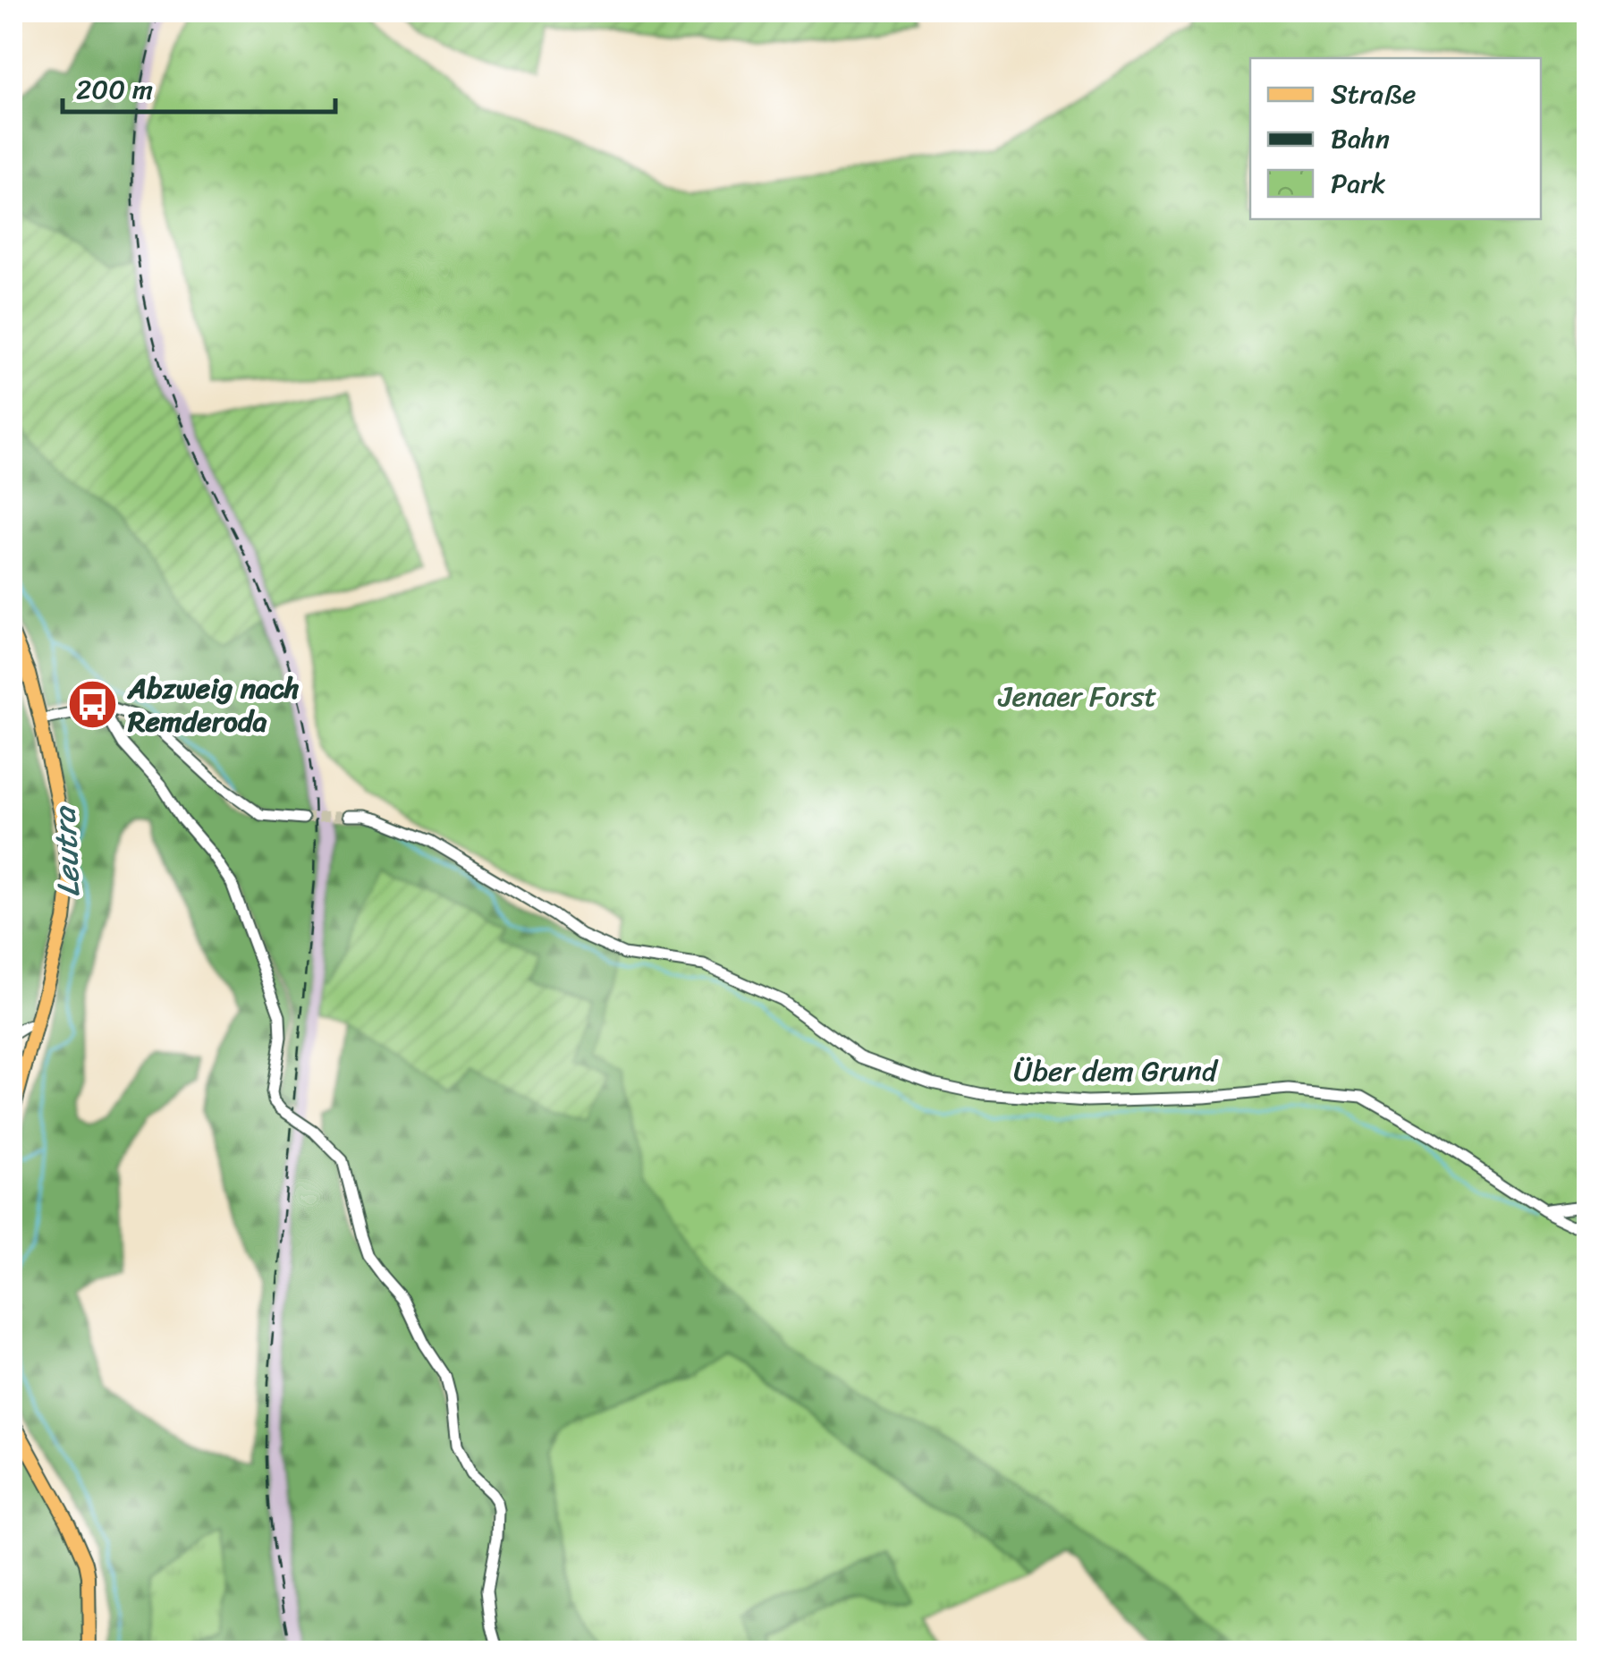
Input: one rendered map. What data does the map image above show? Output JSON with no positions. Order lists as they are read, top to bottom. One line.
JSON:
{"streets":{"street":["Über dem Grund"]},"water":["Leutra"],"parks":["Jenaer Forst"],"places":{"bus stop":["Abzweig nach Remderoda"]},"legend":["Straße","Bahn","Park"],"scale_bar":"200 m"}
